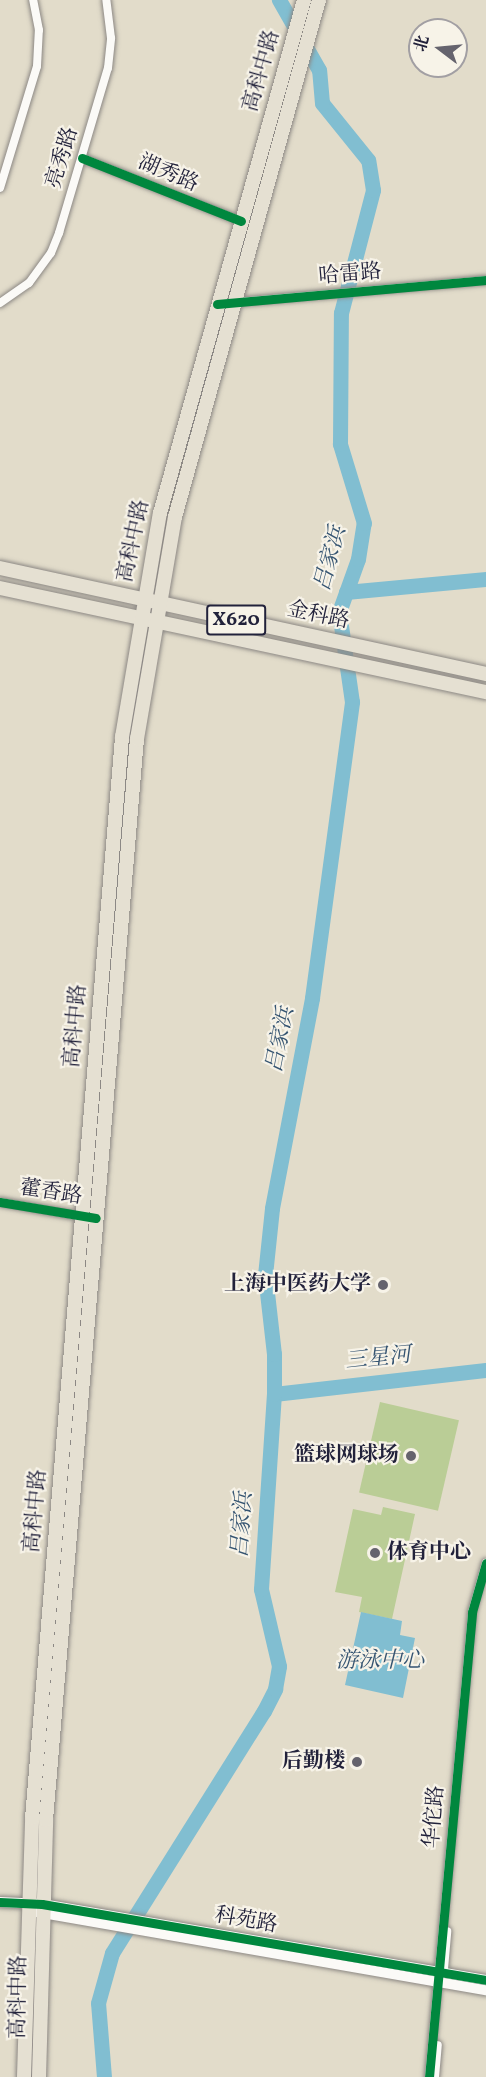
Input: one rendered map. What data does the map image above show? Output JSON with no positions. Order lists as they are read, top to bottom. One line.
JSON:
{"streets":{"main road":["高科中路","金科路","X620"],"street":["亮秀路","湖秀路","哈雷路","藿香路","华佗路","科苑路"]},"crossings":[["高科中路","湖秀路"],["高科中路","哈雷路"],["高科中路","金科路"],["高科中路","藿香路"],["高科中路","科苑路"],["亮秀路","湖秀路"],["华佗路","科苑路"]],"water":["吕家浜","三星河","游泳中心"],"places":["上海中医药大学","篮球网球场","体育中心","后勤楼"],"north":"left"}
